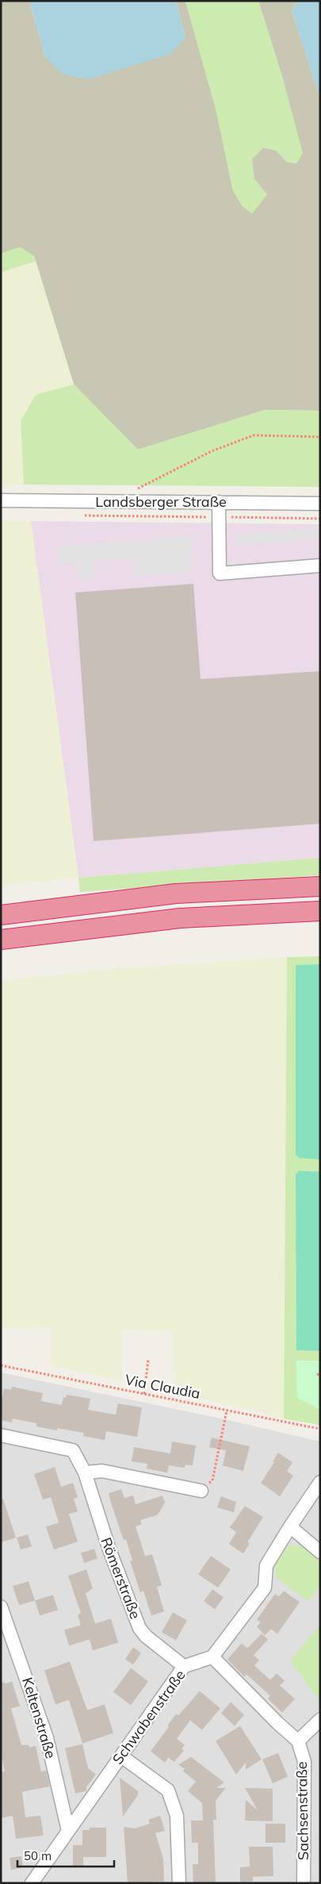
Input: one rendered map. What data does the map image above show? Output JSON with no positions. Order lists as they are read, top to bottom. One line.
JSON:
{"streets":{"street":["Landsberger Straße","Römerstraße","Schwabenstraße","Keltenstraße","Sachsenstraße"],"path":["Via Claudia"]},"crossings":[["Römerstraße","Schwabenstraße"],["Schwabenstraße","Keltenstraße"]],"scale_bar":"50 m"}
